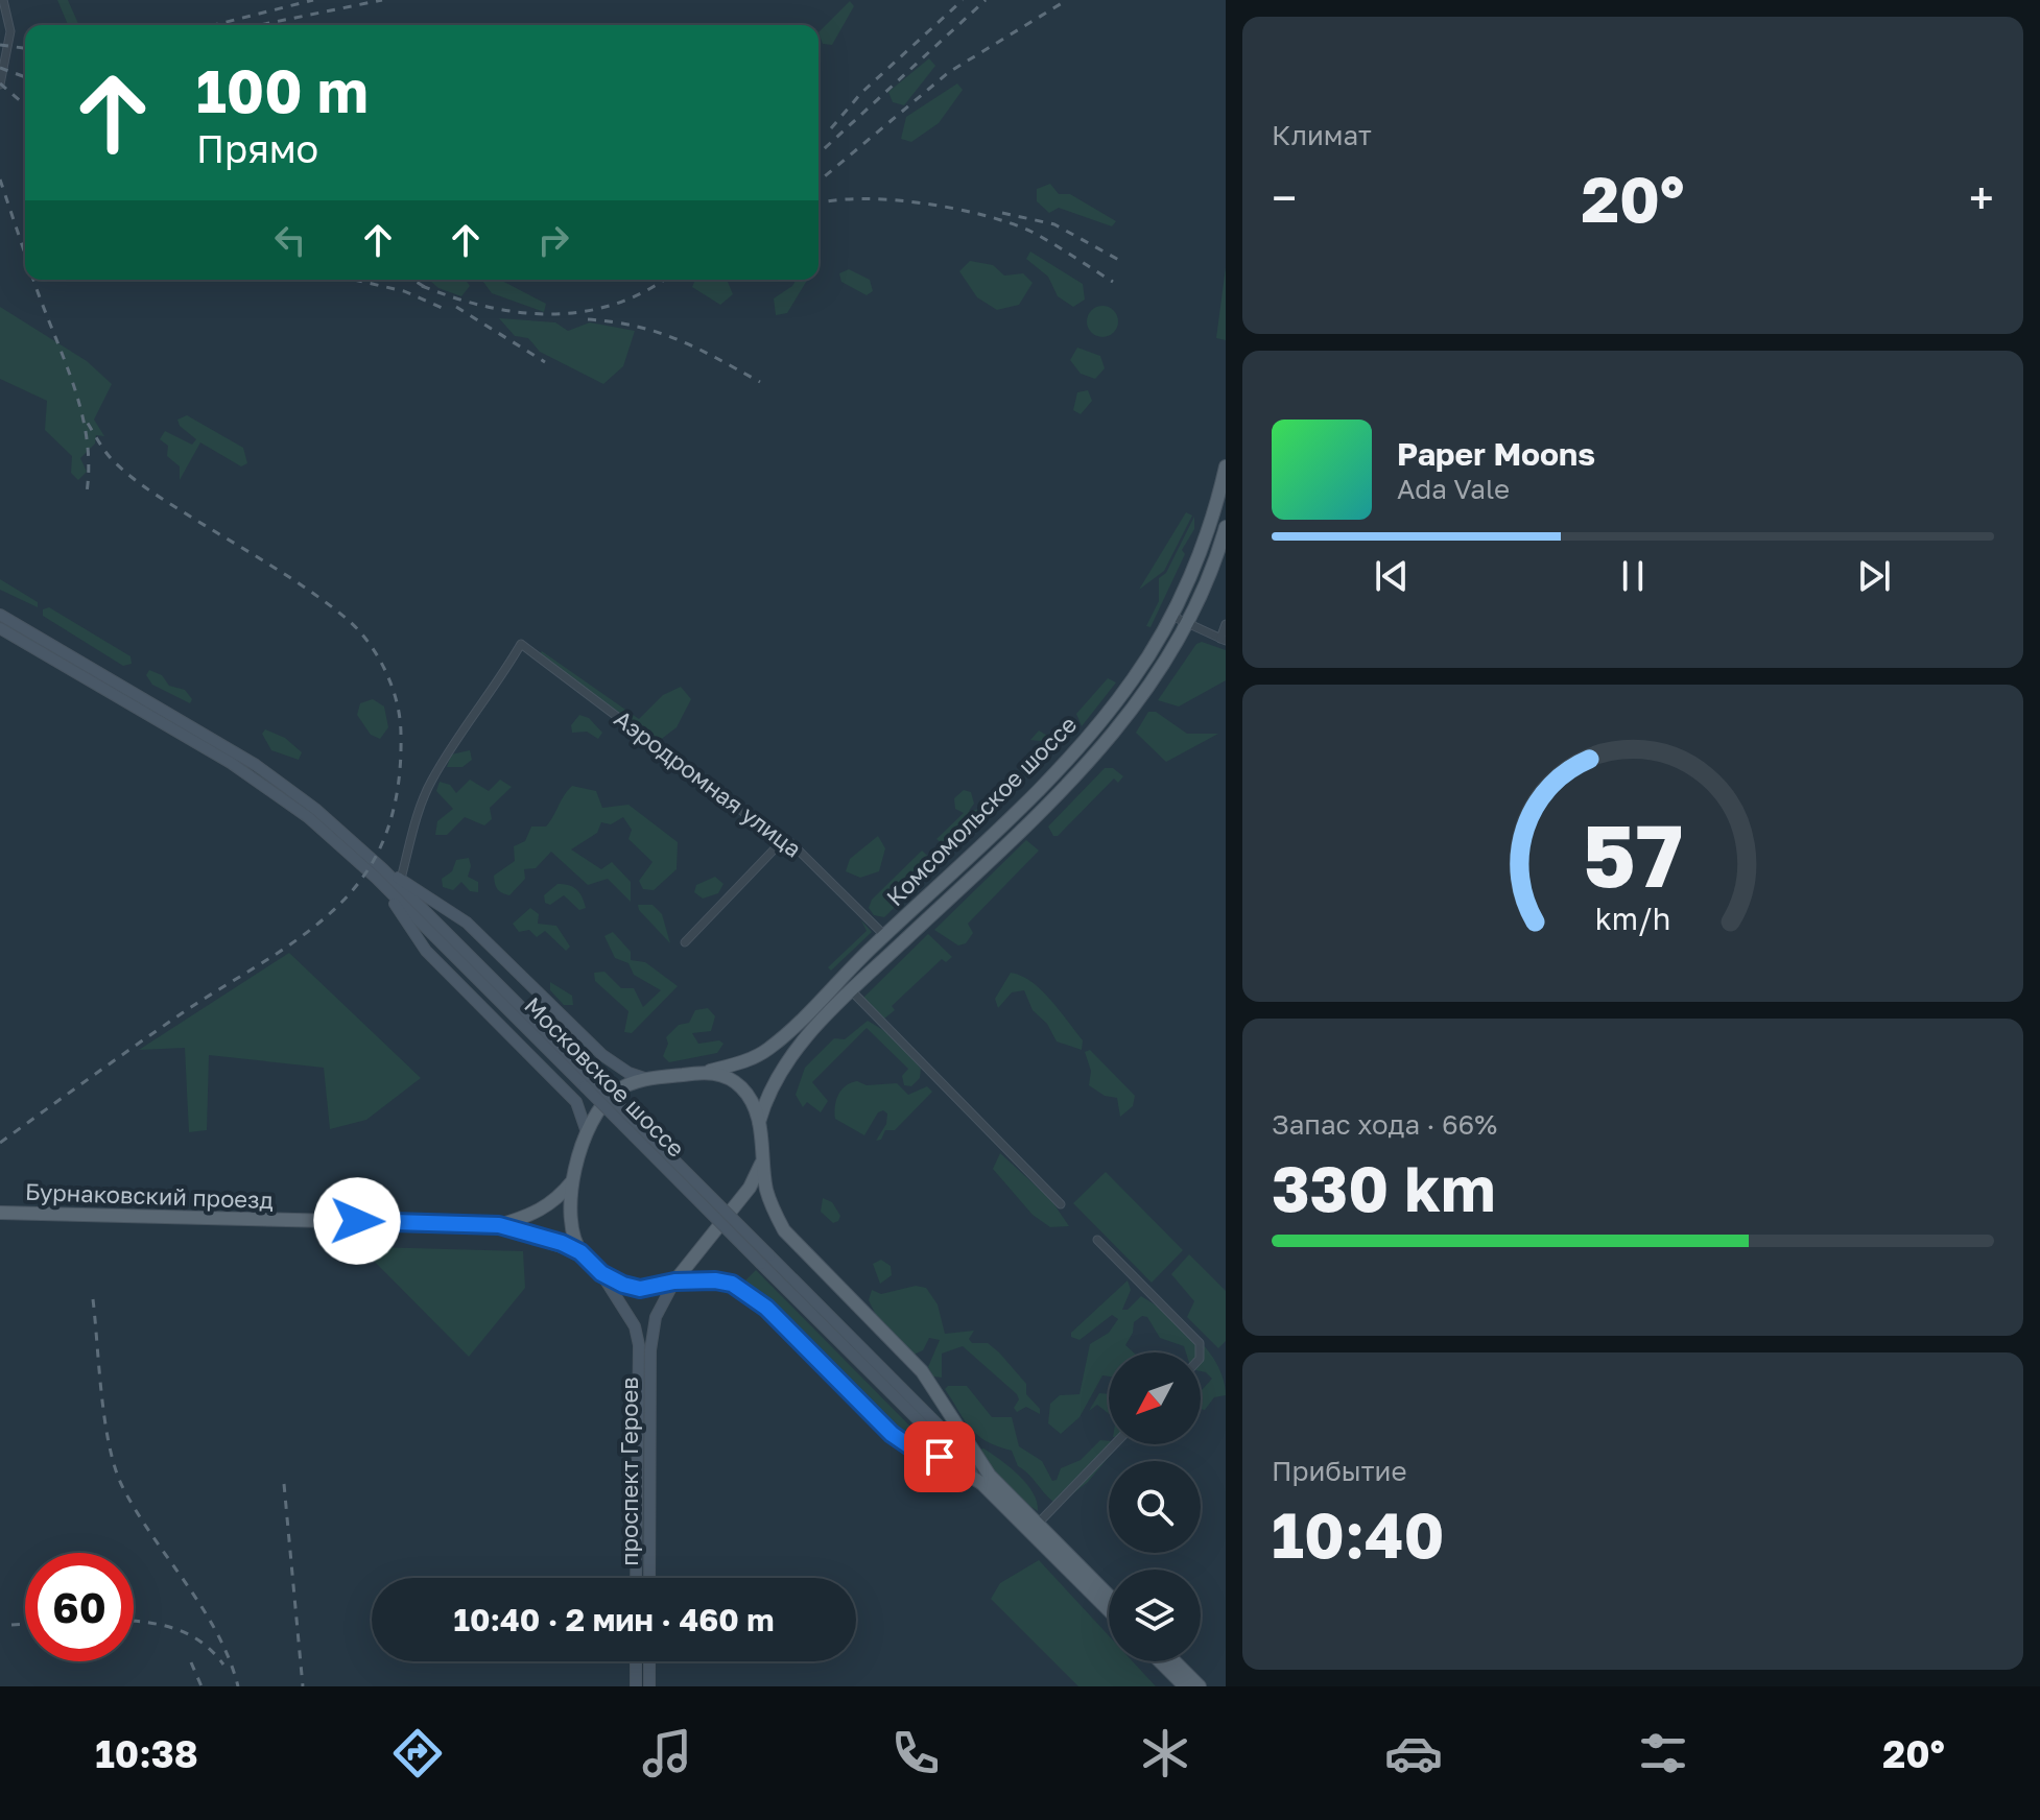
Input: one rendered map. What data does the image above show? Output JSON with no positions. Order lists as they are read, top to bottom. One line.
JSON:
{"streets":{"main road":["Комсомольское шоссе","Московское шоссе","Бурнаковский проезд","проспект Героев"],"street":["Аэродромная улица"]},"crossings":[["Аэродромная улица","Комсомольское шоссе"],["Комсомольское шоссе","проспект Героев"]],"north":"bottom left","page":{"tile":["Климат",["Запас хода · 66%","330 km"],["Прибытие","10:40"]],"turn":["100 m","Прямо"],"heat":["−","20°","+"],"song":["Paper Moons","Ada Vale"],"limit":"60","trip":"10:40 · 2 мин · 460 m","tabs":["10:38","20°"],"gauge":["57","km/h"]}}
